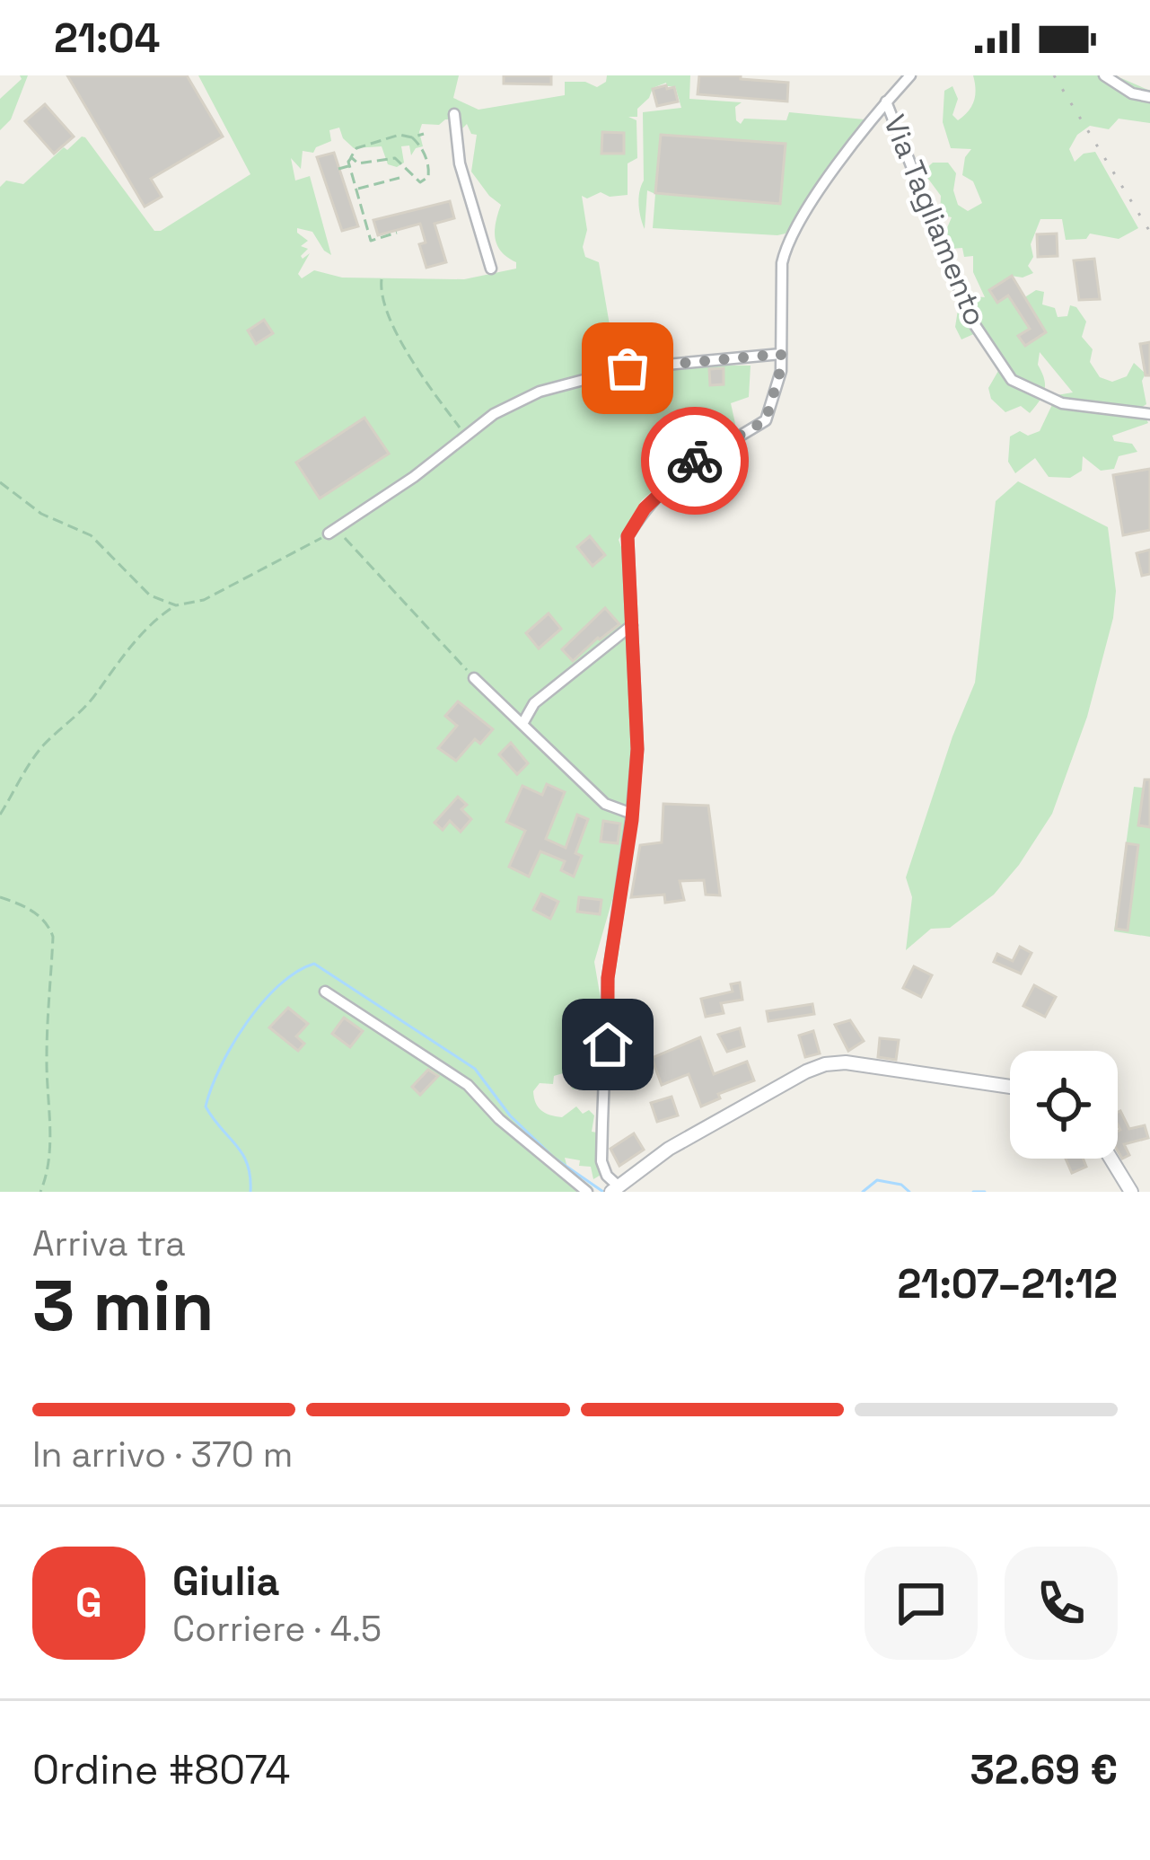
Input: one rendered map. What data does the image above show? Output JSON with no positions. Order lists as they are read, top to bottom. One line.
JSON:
{"streets":{"street":["Via Tagliamento"]},"page":{"status":"21:04","heading":["3 min","Arriva tra","21:07–21:12"],"panel":["Giulia","Corriere · 4.5","Ordine #8074","32.69 €"],"bar":"In arrivo · 370 m","round":"G"}}
